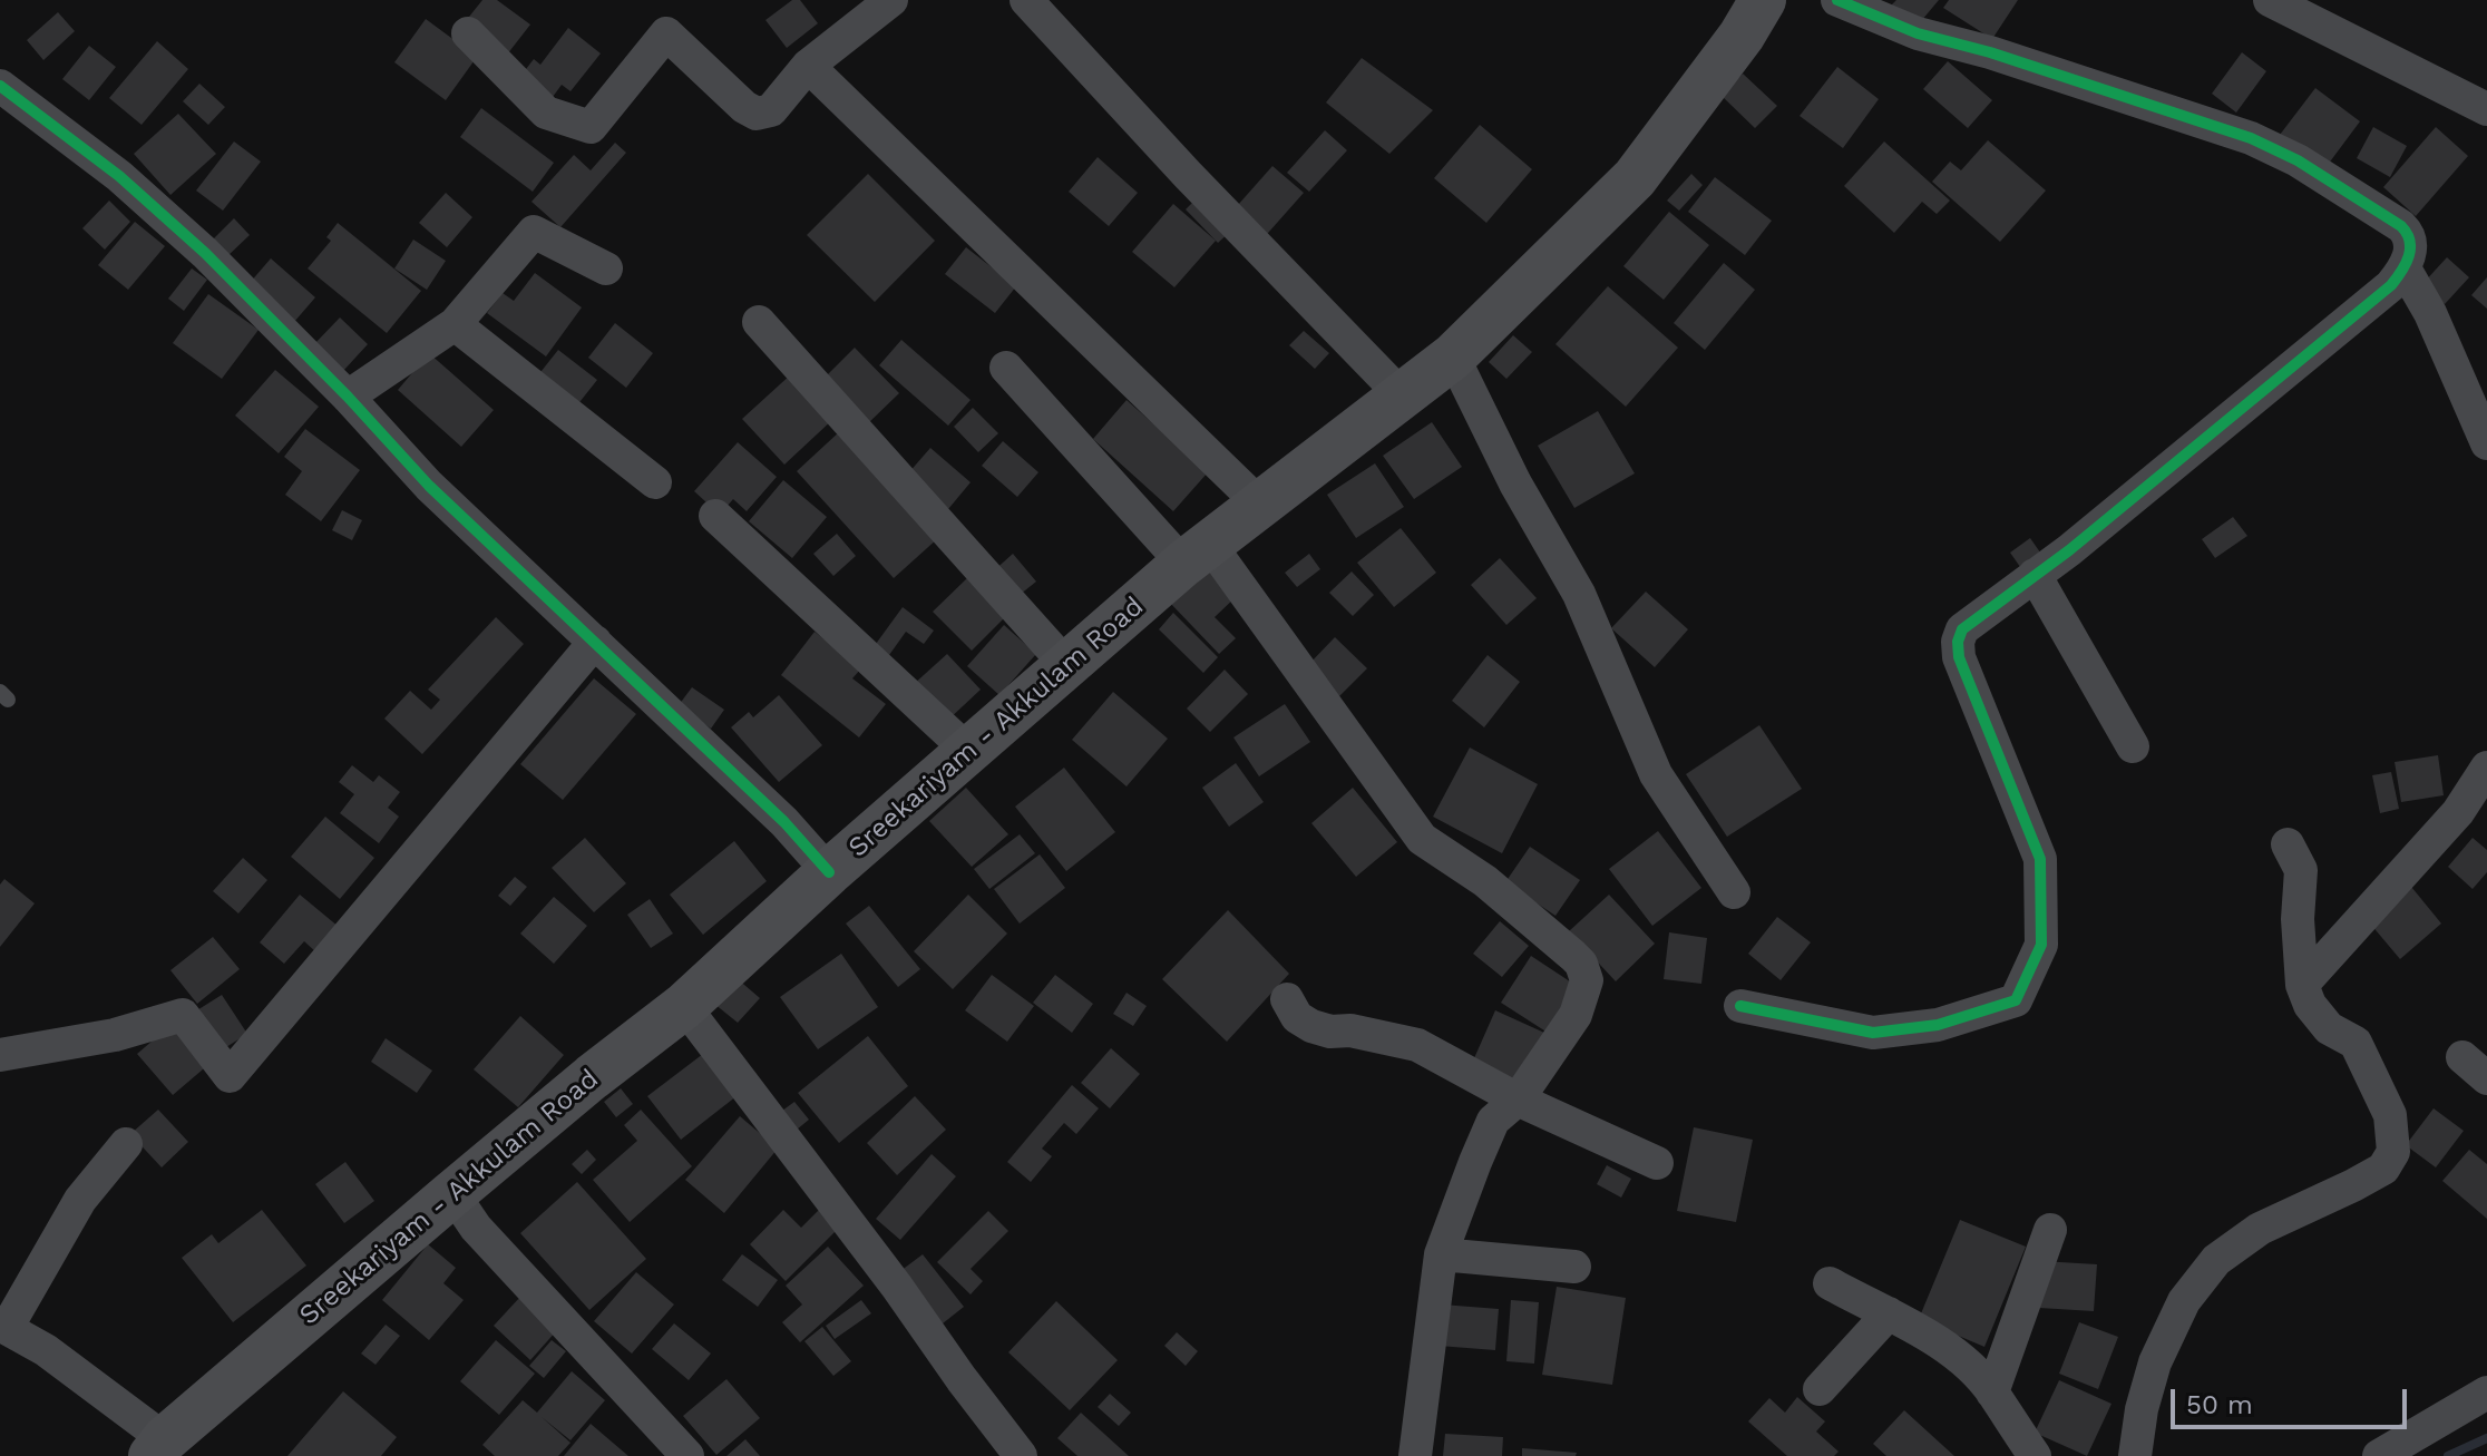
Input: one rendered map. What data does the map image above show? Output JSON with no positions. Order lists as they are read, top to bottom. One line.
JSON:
{"streets":{"main road":["Sreekariyam - Akkulam Road"]},"scale_bar":"50 m"}
